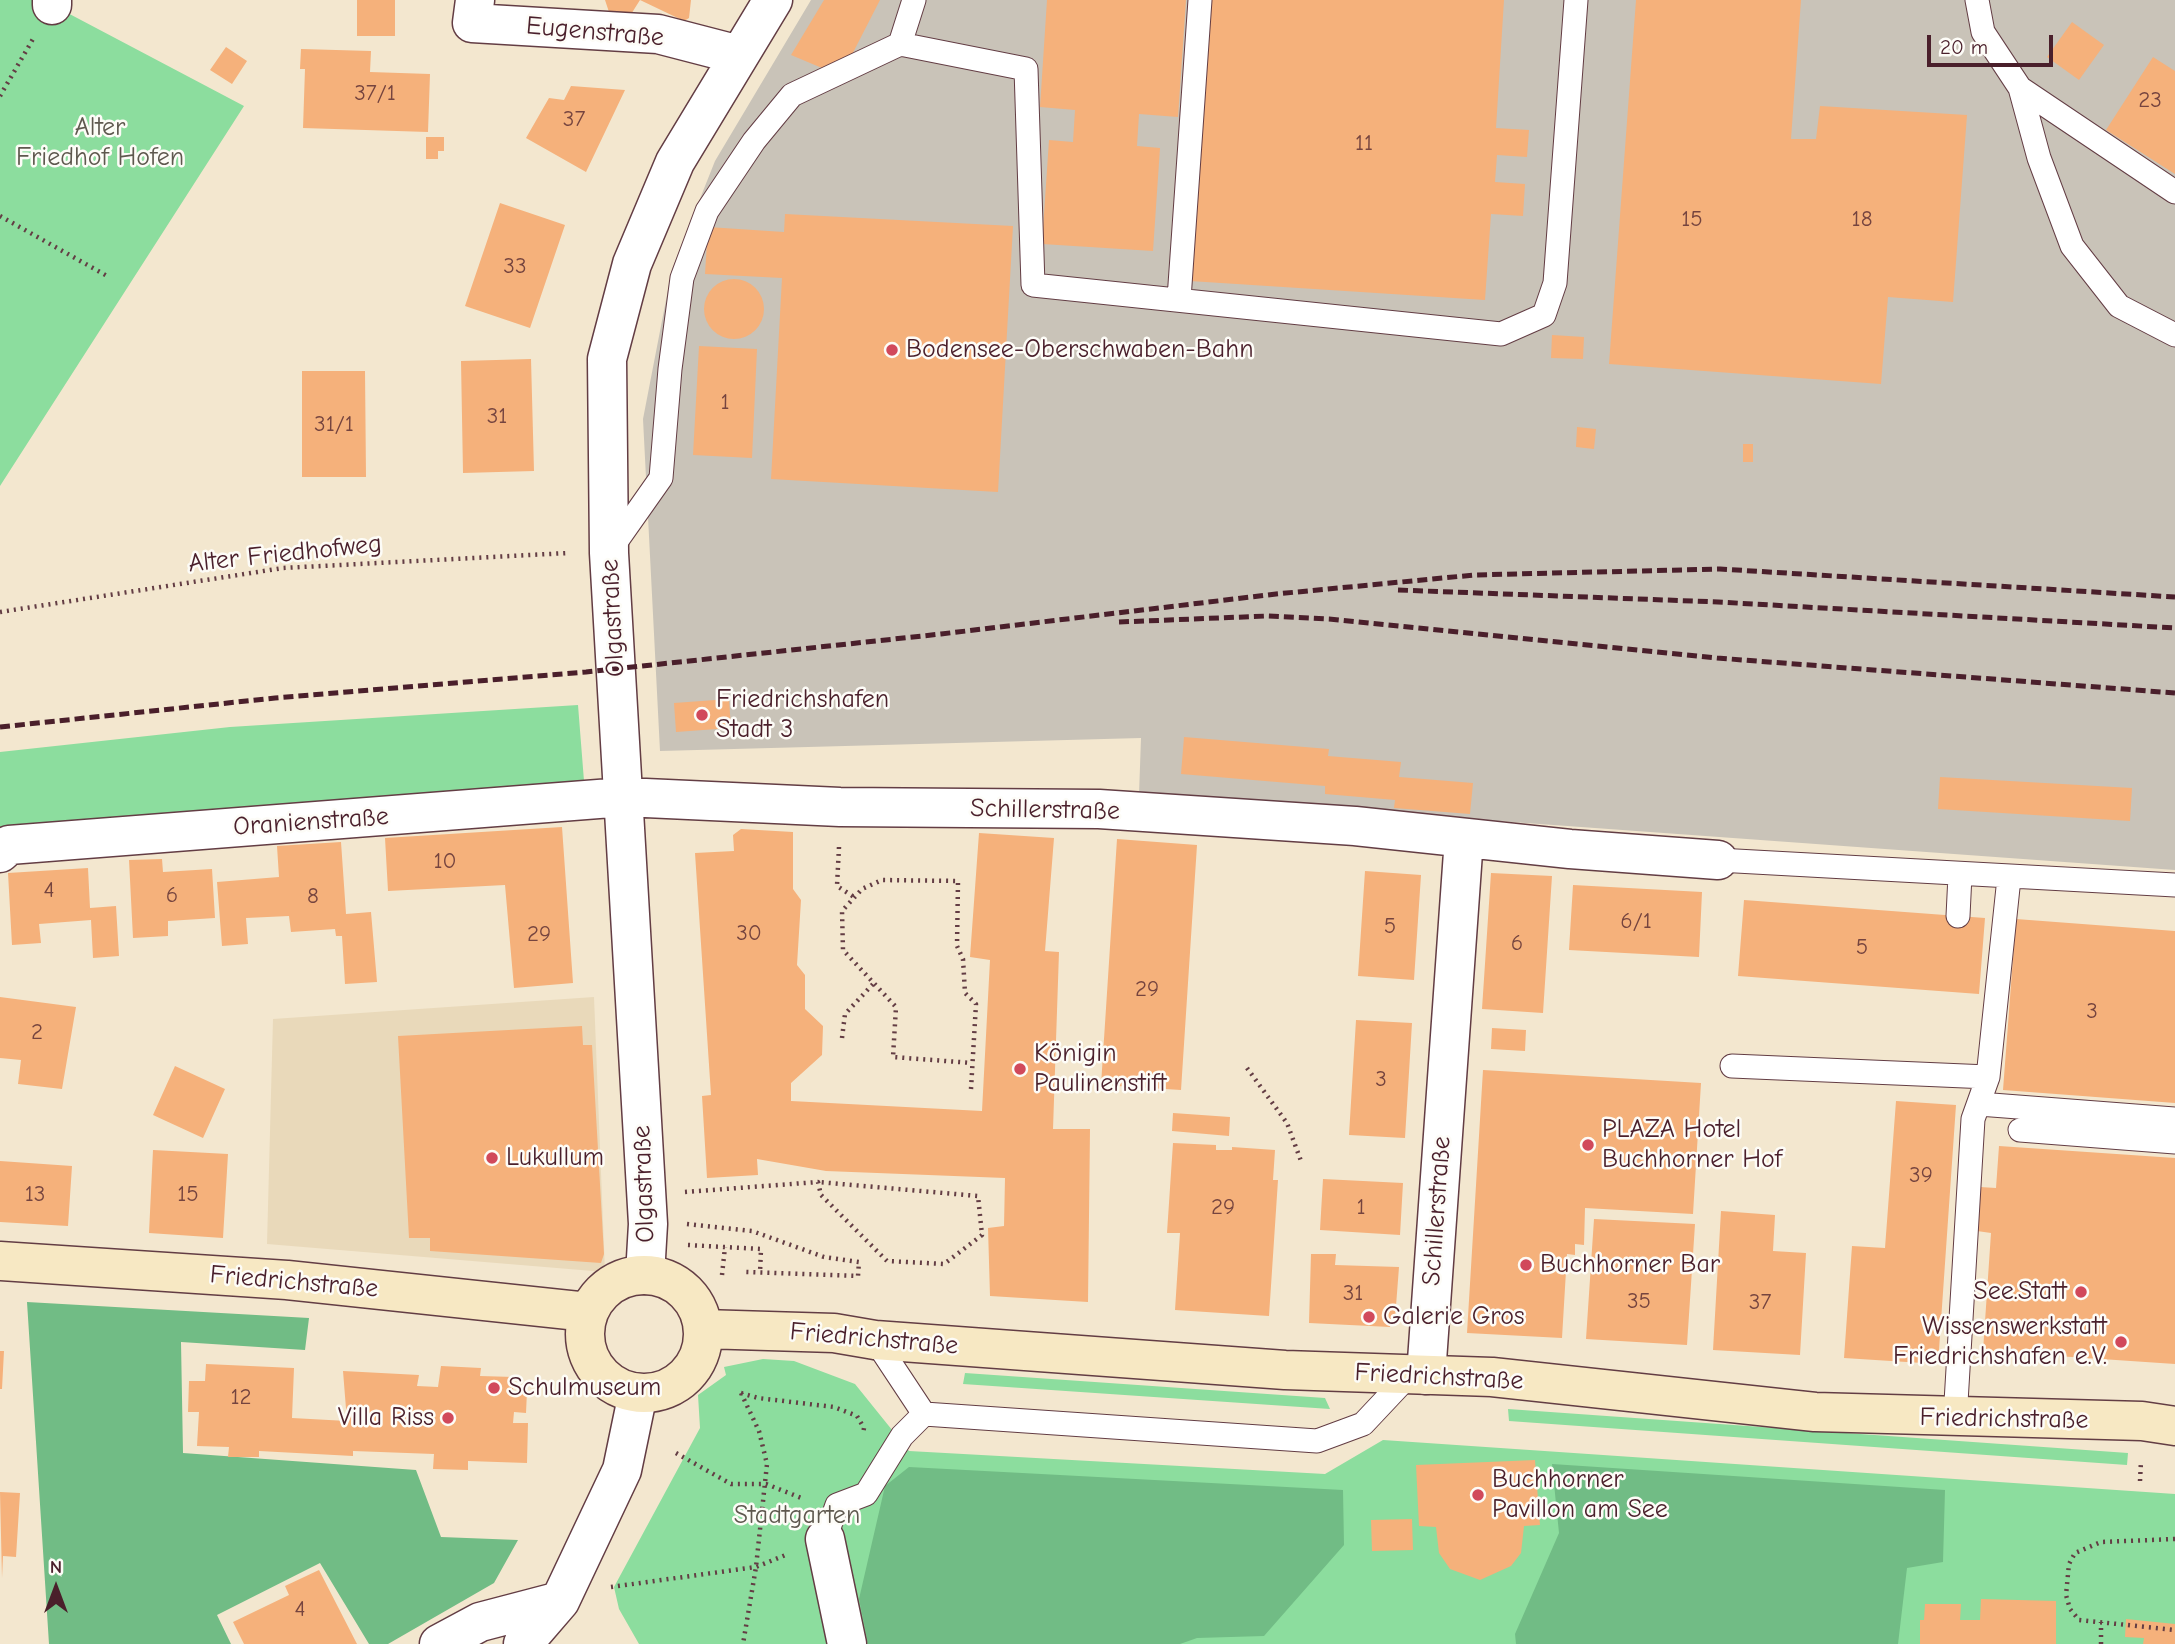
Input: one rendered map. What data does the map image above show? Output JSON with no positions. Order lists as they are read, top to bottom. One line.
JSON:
{"streets":{"main road":["Friedrichstraße"],"street":["Eugenstraße","Olgastraße","Schillerstraße","Oranienstraße"],"path":["Alter Friedhofweg"]},"crossings":[["Eugenstraße","Olgastraße"],["Alter Friedhofweg","Olgastraße"],["Olgastraße","Schillerstraße"],["Olgastraße","Oranienstraße"],["Olgastraße","Friedrichstraße"],["Schillerstraße","Oranienstraße"],["Schillerstraße","Friedrichstraße"]],"parks":["Alter Friedhof Hofen","Stadtgarten"],"places":["Bodensee-Oberschwaben-Bahn","Friedrichshafen Stadt 3","Königin Paulinenstift","PLAZA Hotel Buchhorner Hof","Lukullum","Buchhorner Bar","See.Statt","Galerie Gros","Wissenswerkstatt Friedrichshafen e.V.","Schulmuseum","Villa Riss","Buchhorner Pavillon am See"],"house_numbers":["37/1","23","37","11","15","18","33","1","31","31/1","10","4","6","8","6/1","5","30","29","6","5","29","3","2","3","39","13","15","29","1","31","35","37","12","4"],"scale_bar":"20 m","north":"top"}
